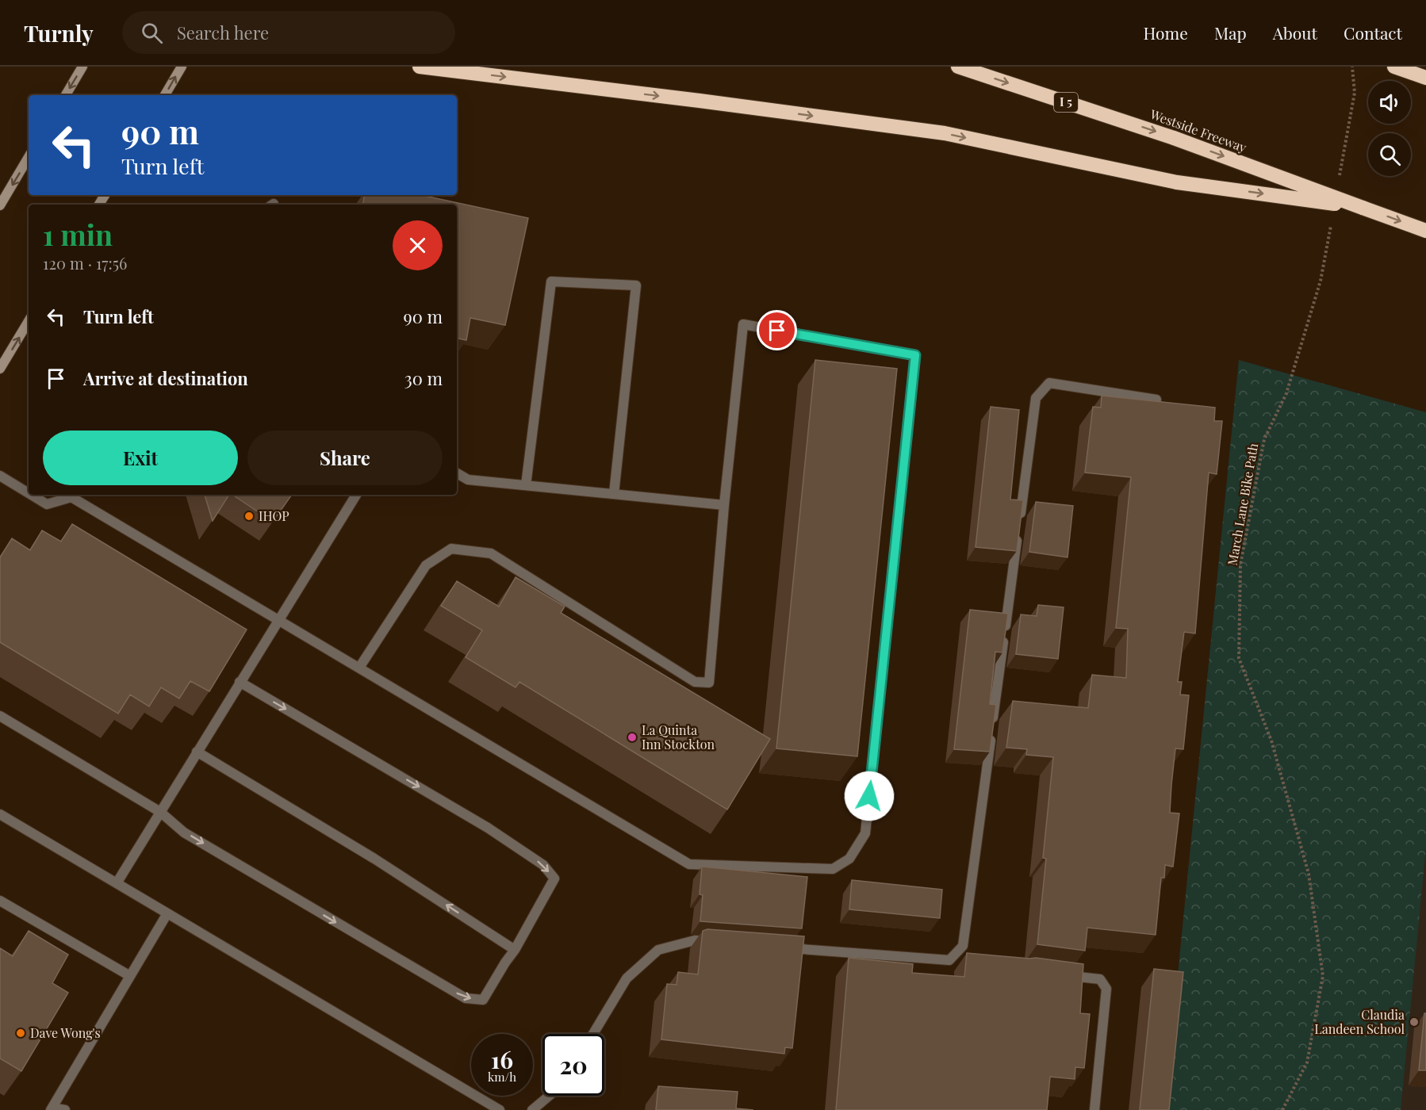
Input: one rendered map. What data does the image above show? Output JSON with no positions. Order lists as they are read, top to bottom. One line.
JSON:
{"streets":{"highway":["I 5","Westside Freeway"],"path":["March Lane Bike Path"]},"places":["IHOP","La Quinta Inn Stockton","Claudia Landeen School","Dave Wong's"],"page":{"header":"Turnly","search":"Search here","nav":["Home","Map","About","Contact"],"turn":["90 m","Turn left"],"heading":["1 min","120 m · 17:56"],"list":[{"name":"Turn left","value":"90 m"},{"name":"Arrive at destination","value":"30 m"}],"buttons":["Exit","Share"],"speed":"16 km/h","limit":"20"}}
